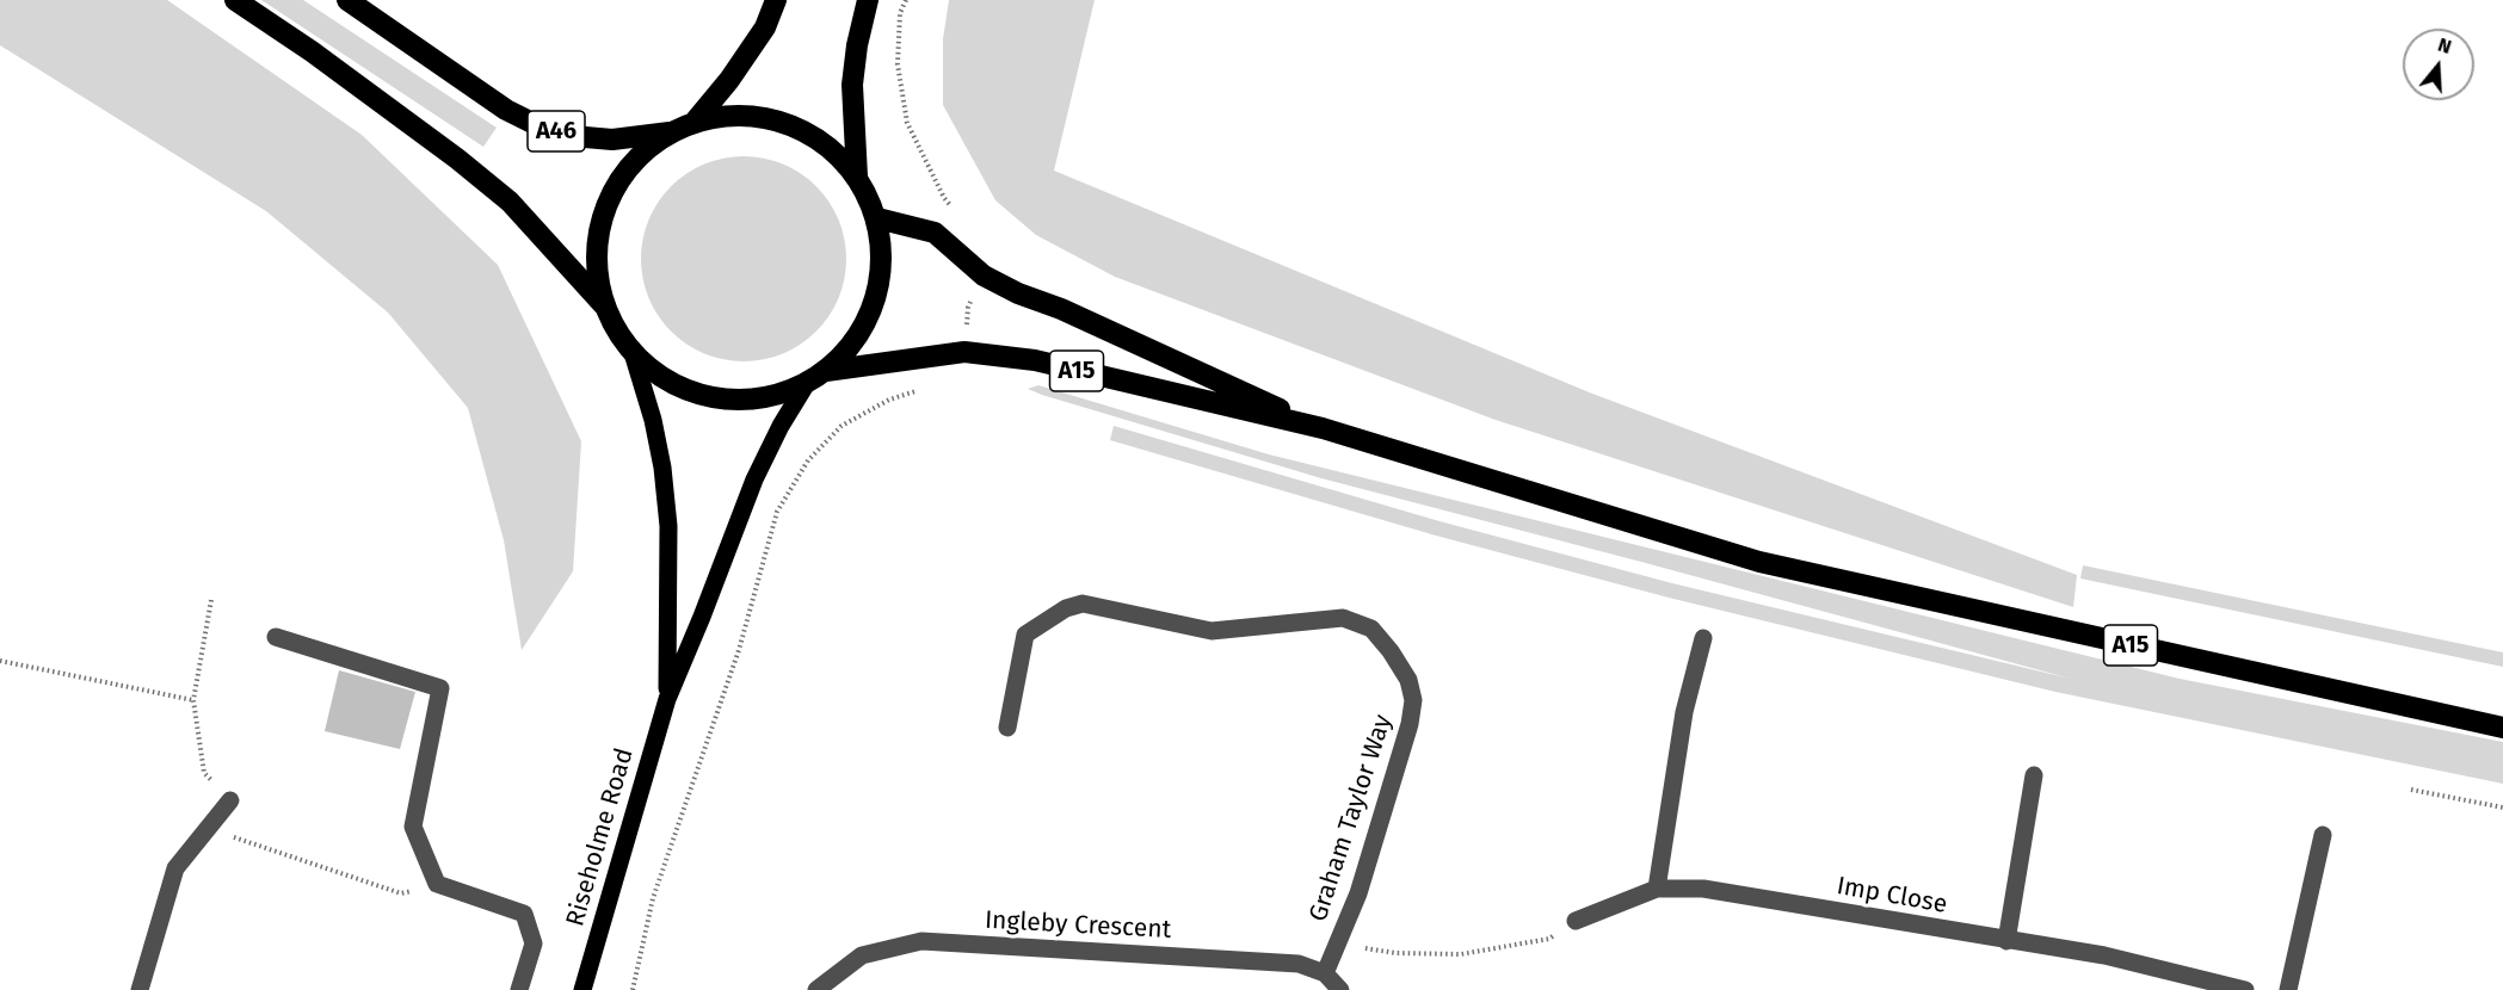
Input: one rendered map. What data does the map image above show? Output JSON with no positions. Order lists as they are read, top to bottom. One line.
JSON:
{"streets":{"highway":["A46","A15"],"main road":["Riseholme Road"],"street":["Graham Taylor Way","Imp Close","Ingleby Crescent"]},"crossings":[["Graham Taylor Way","Ingleby Crescent"]],"north":"top"}
